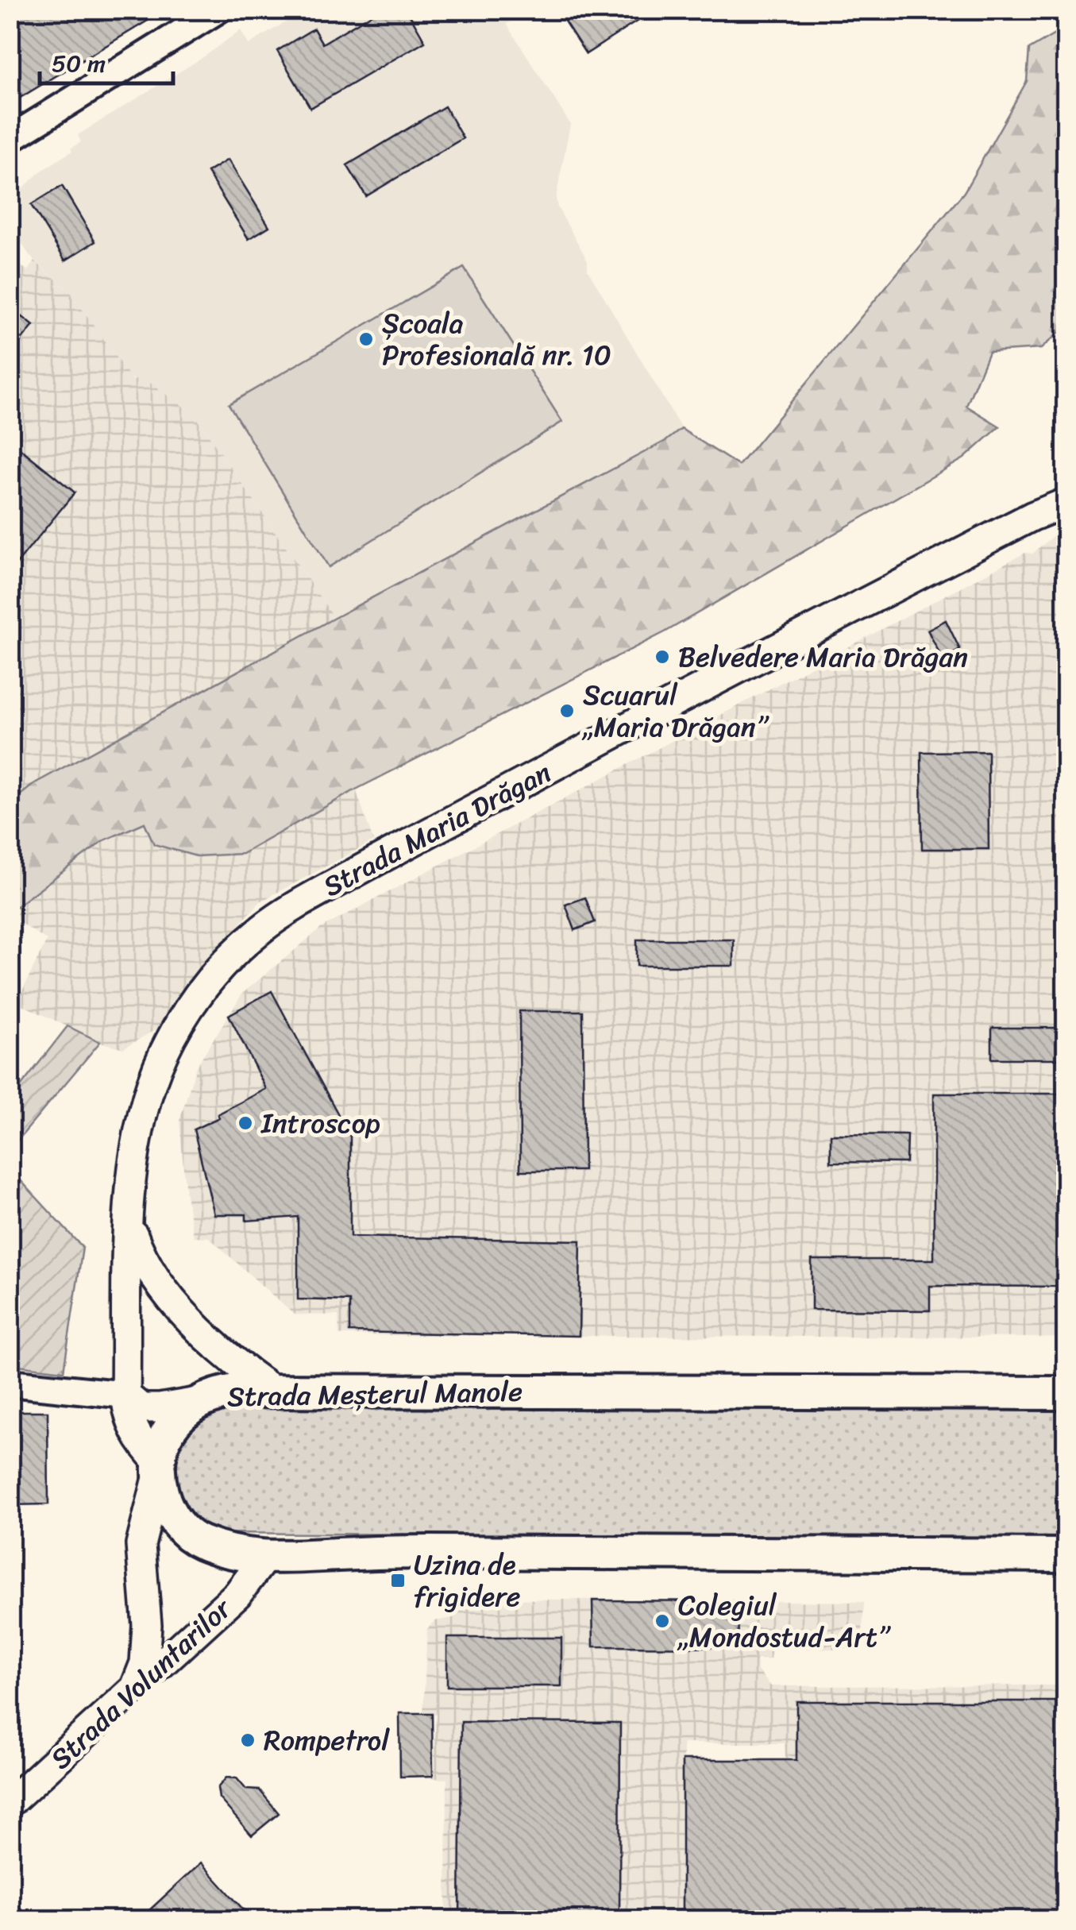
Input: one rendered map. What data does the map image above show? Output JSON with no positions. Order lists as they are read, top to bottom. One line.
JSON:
{"streets":{"main road":["Strada Maria Drăgan","Strada Meșterul Manole","Strada Voluntarilor"]},"crossings":[["Strada Maria Drăgan","Strada Meșterul Manole"]],"places":{"other":["Școala Profesională nr. 10","Belvedere Maria Drăgan","Scuarul „Maria Drăgan”","Introscop","Colegiul „Mondostud-Art”","Rompetrol"],"transit":["Uzina de frigidere"]},"scale_bar":"50 m"}
